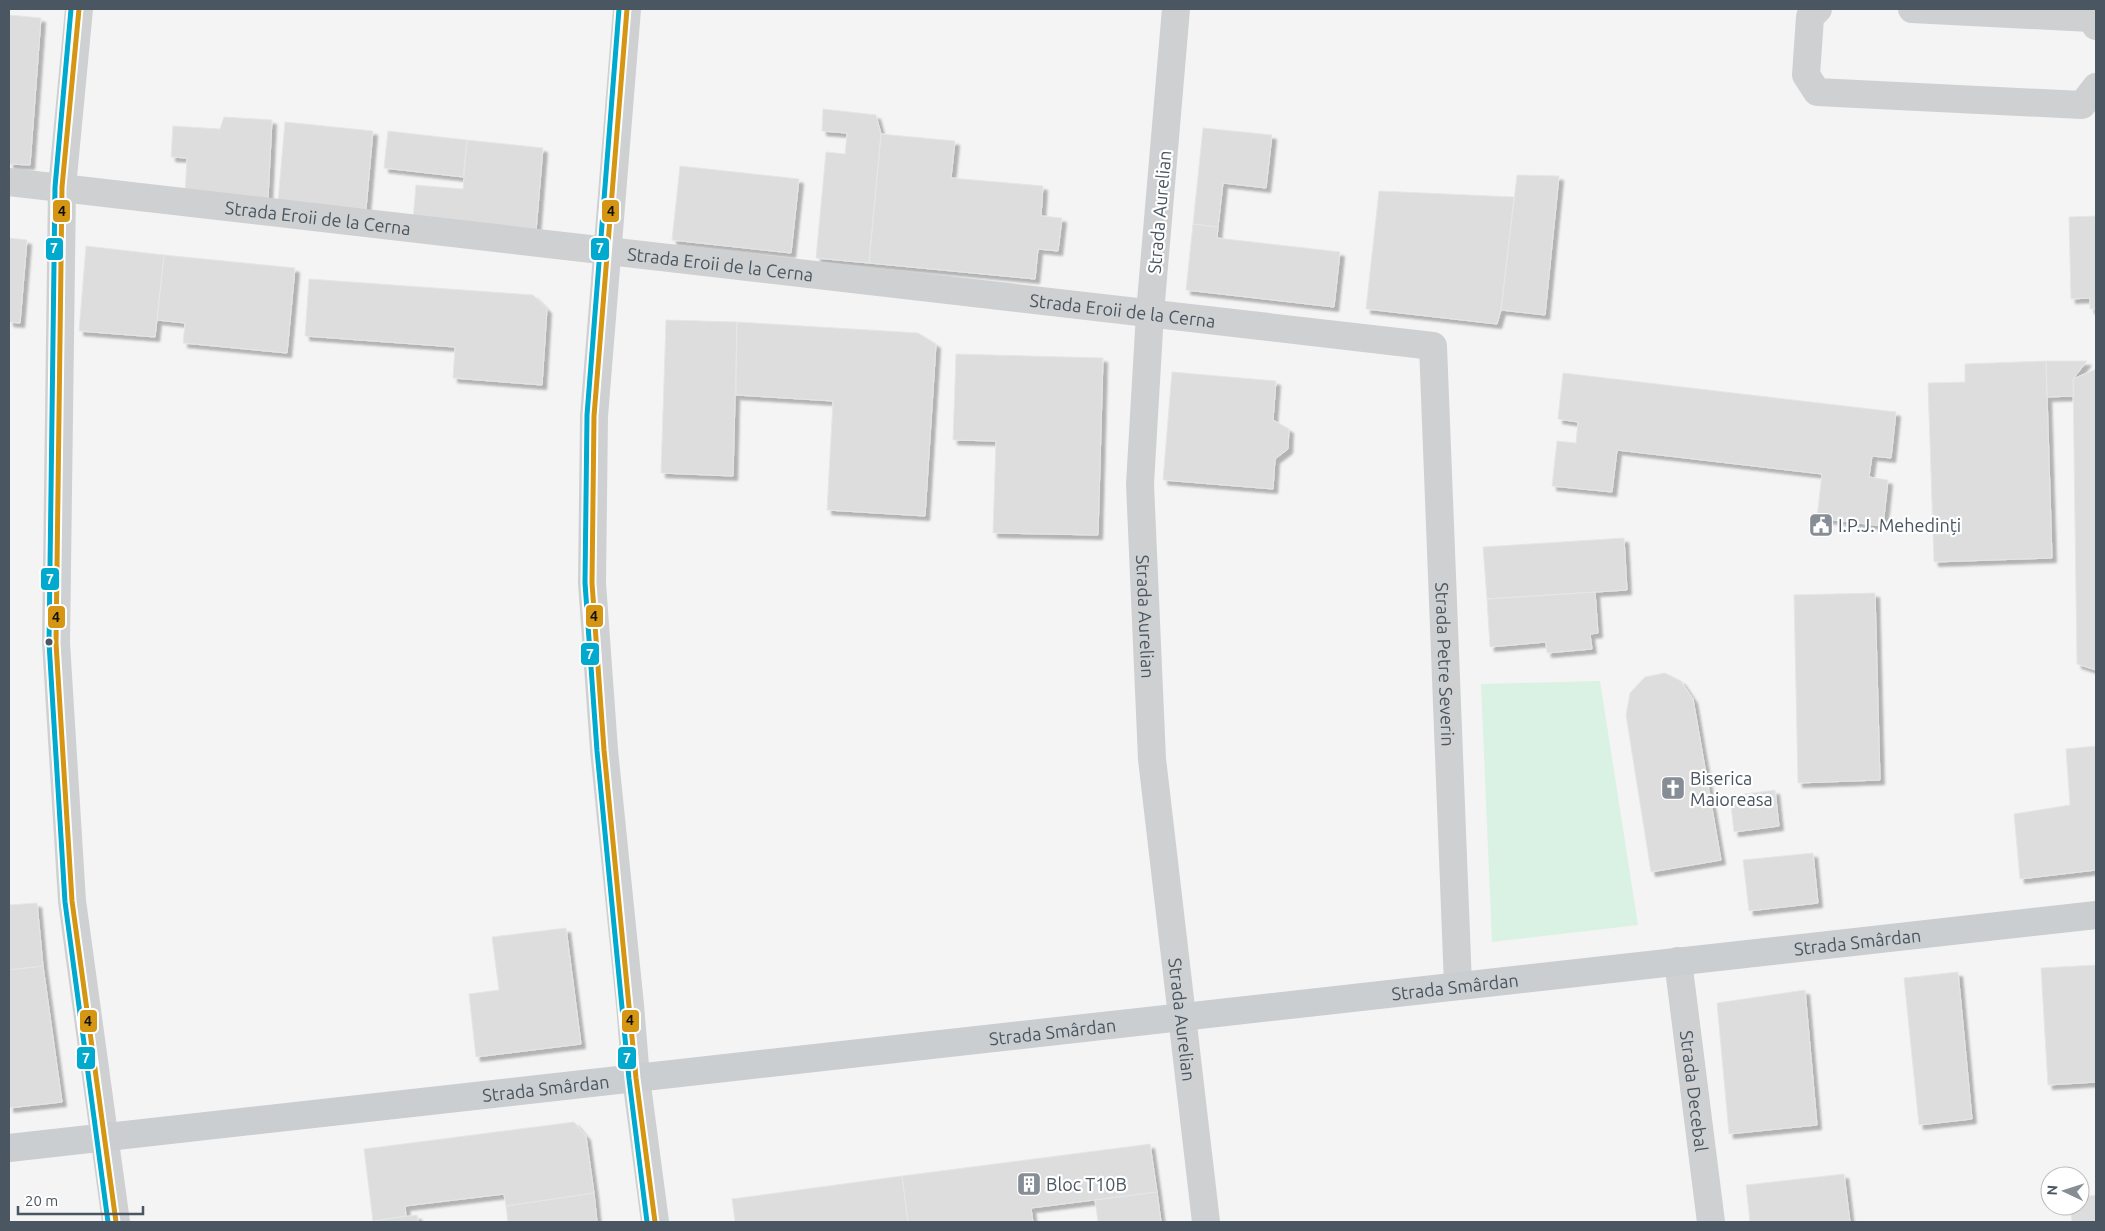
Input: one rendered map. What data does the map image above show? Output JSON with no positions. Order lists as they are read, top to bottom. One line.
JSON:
{"streets":{"main road":["Strada Smârdan"],"street":["Strada Aurelian","Strada Eroii de la Cerna","Strada Petre Severin","Strada Decebal"]},"crossings":[["Strada Aurelian","Strada Eroii de la Cerna"],["Strada Aurelian","Strada Smârdan"],["Strada Eroii de la Cerna","Strada Petre Severin"],["Strada Petre Severin","Strada Smârdan"],["Strada Smârdan","Strada Decebal"]],"places":{"public building":["I.P.J. Mehedinți"],"church":["Biserica Maioreasa"],"building":["Bloc T10B"]},"lines":["transit line 4","transit line 7"],"scale_bar":"20 m","north":"left"}
